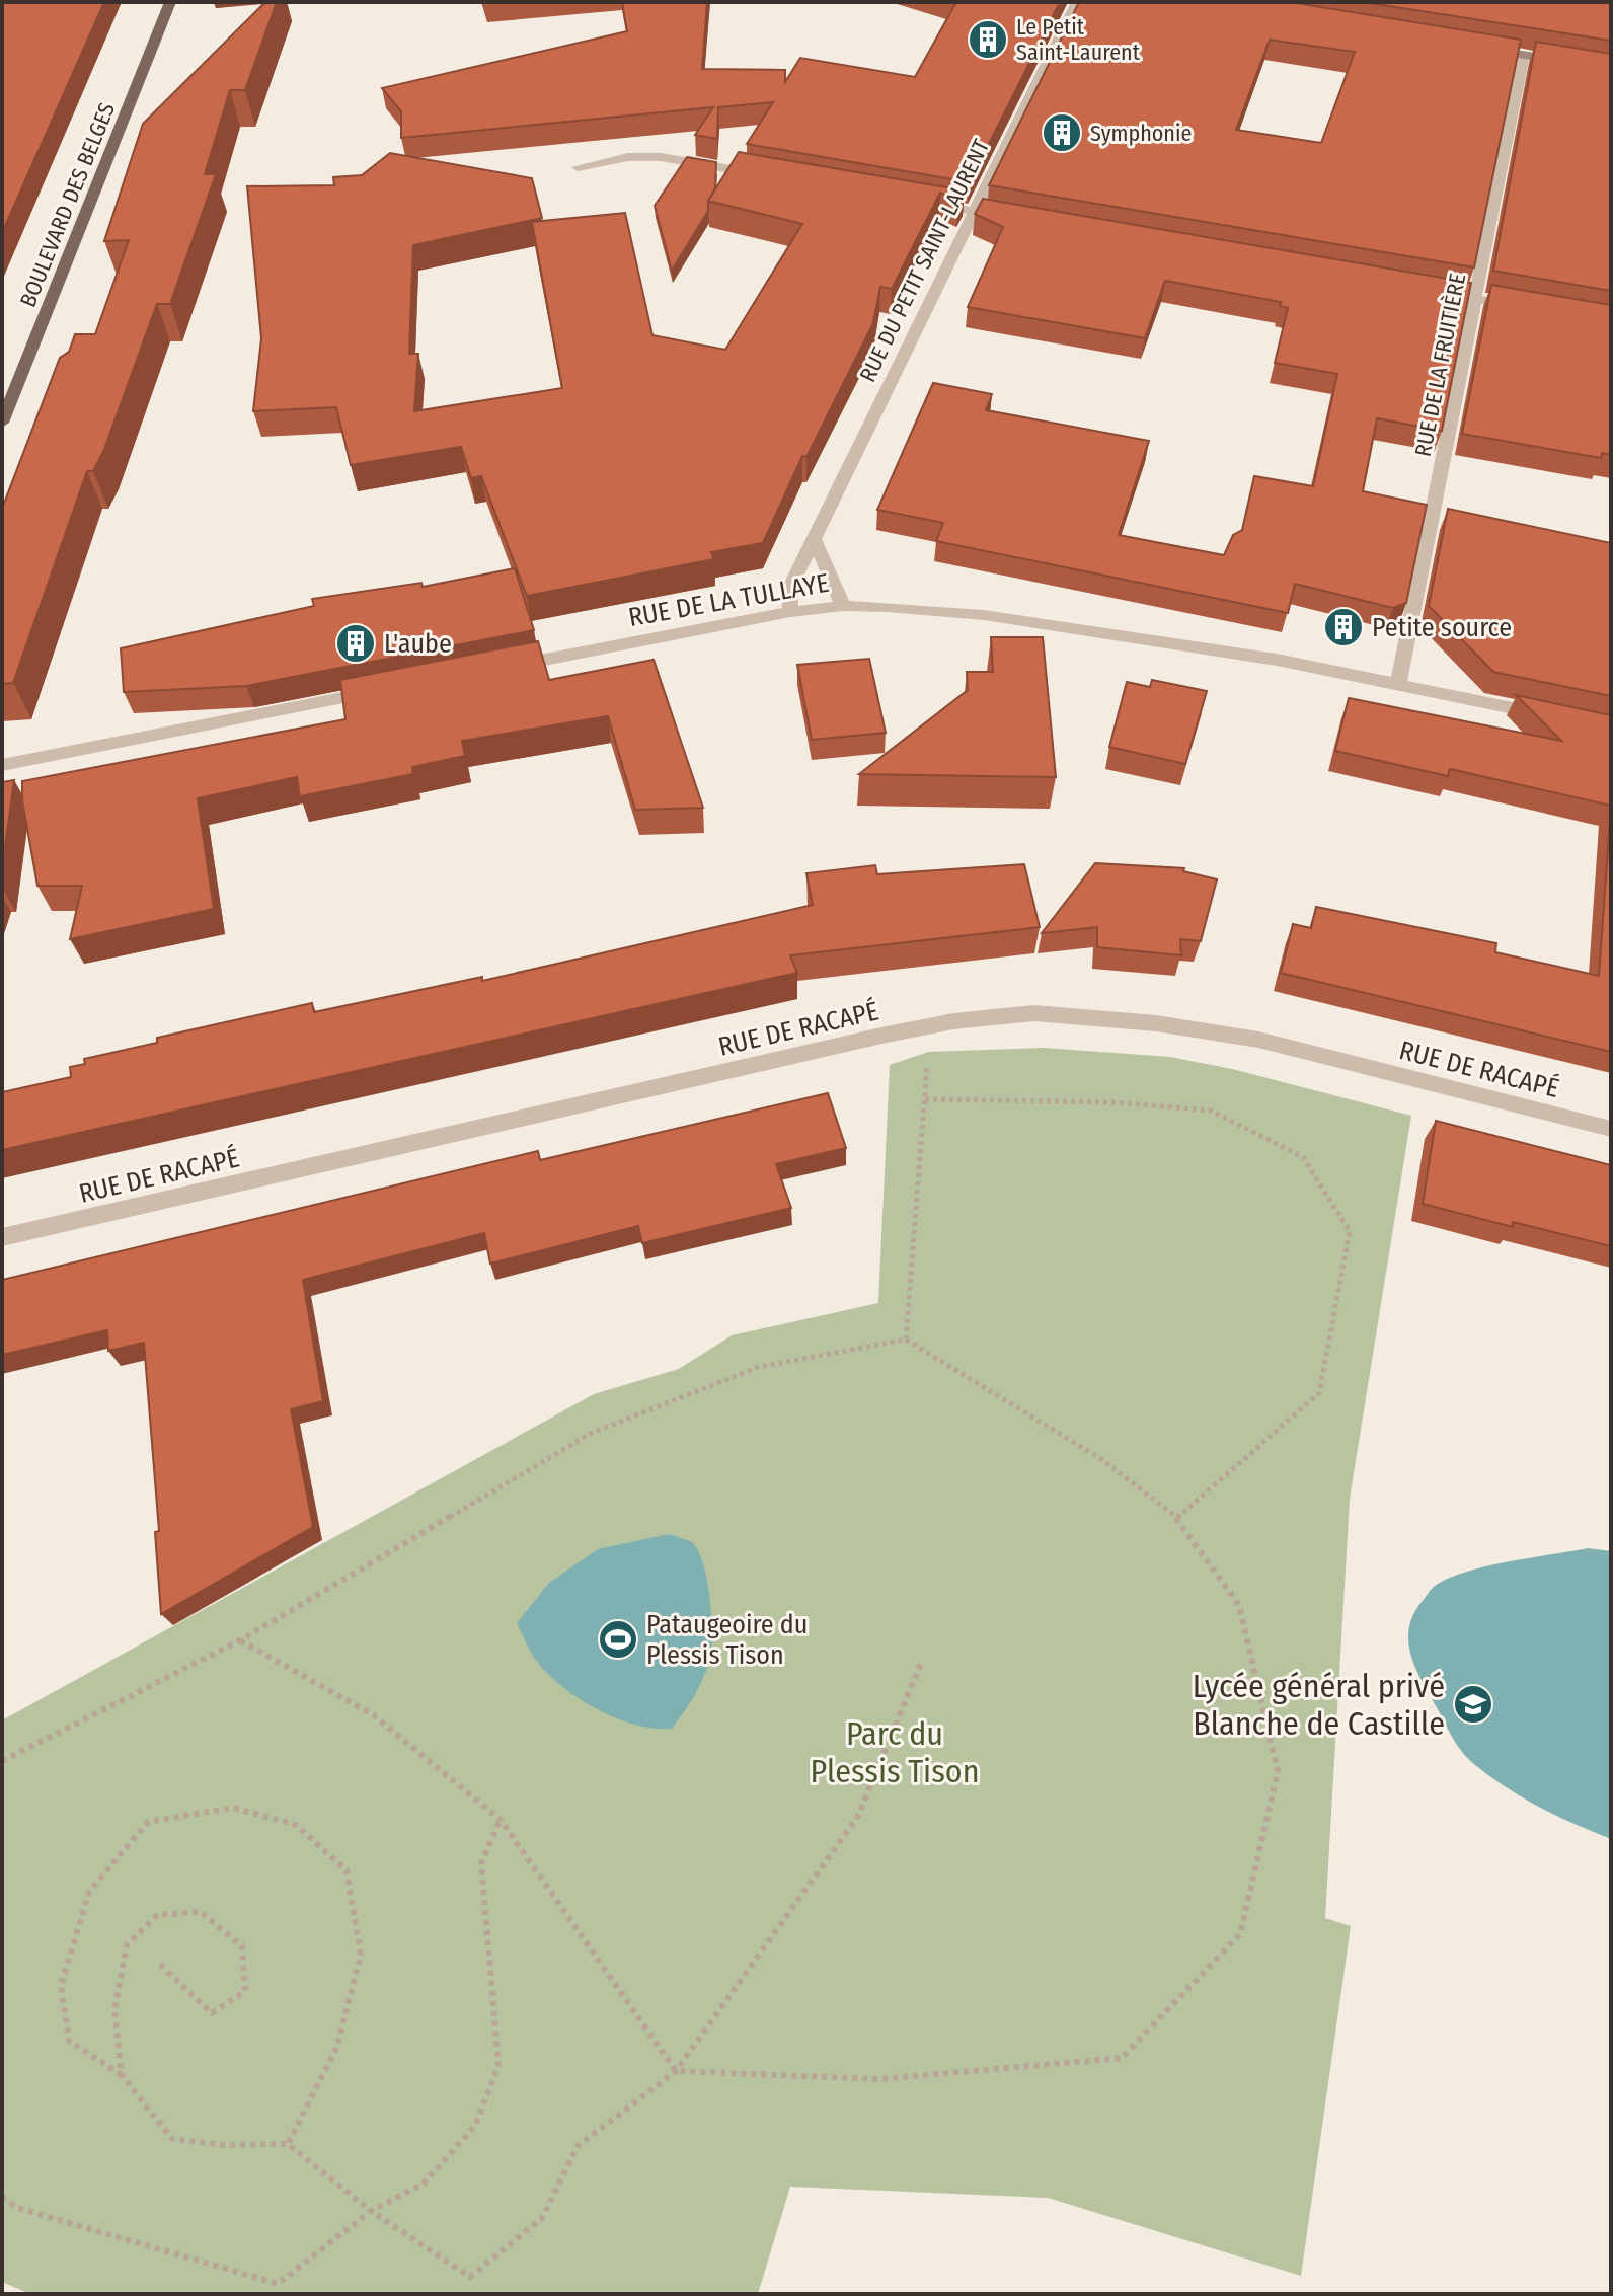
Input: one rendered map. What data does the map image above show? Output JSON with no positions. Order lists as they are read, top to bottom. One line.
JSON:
{"streets":{"main road":["BOULEVARD DES BELGES"],"street":["RUE DU PETIT SAINT-LAURENT","RUE DE LA FRUITIÈRE","RUE DE LA TULLAYE","RUE DE RACAPÉ"]},"crossings":[["RUE DU PETIT SAINT-LAURENT","RUE DE LA TULLAYE"],["RUE DE LA FRUITIÈRE","RUE DE LA TULLAYE"]],"parks":["Parc du Plessis Tison"],"places":{"building":["Le Petit Saint-Laurent","Symphonie","Petite source","L'aube"],"sports":["Pataugeoire du Plessis Tison"],"school or university":["Lycée général privé Blanche de Castille"]}}
